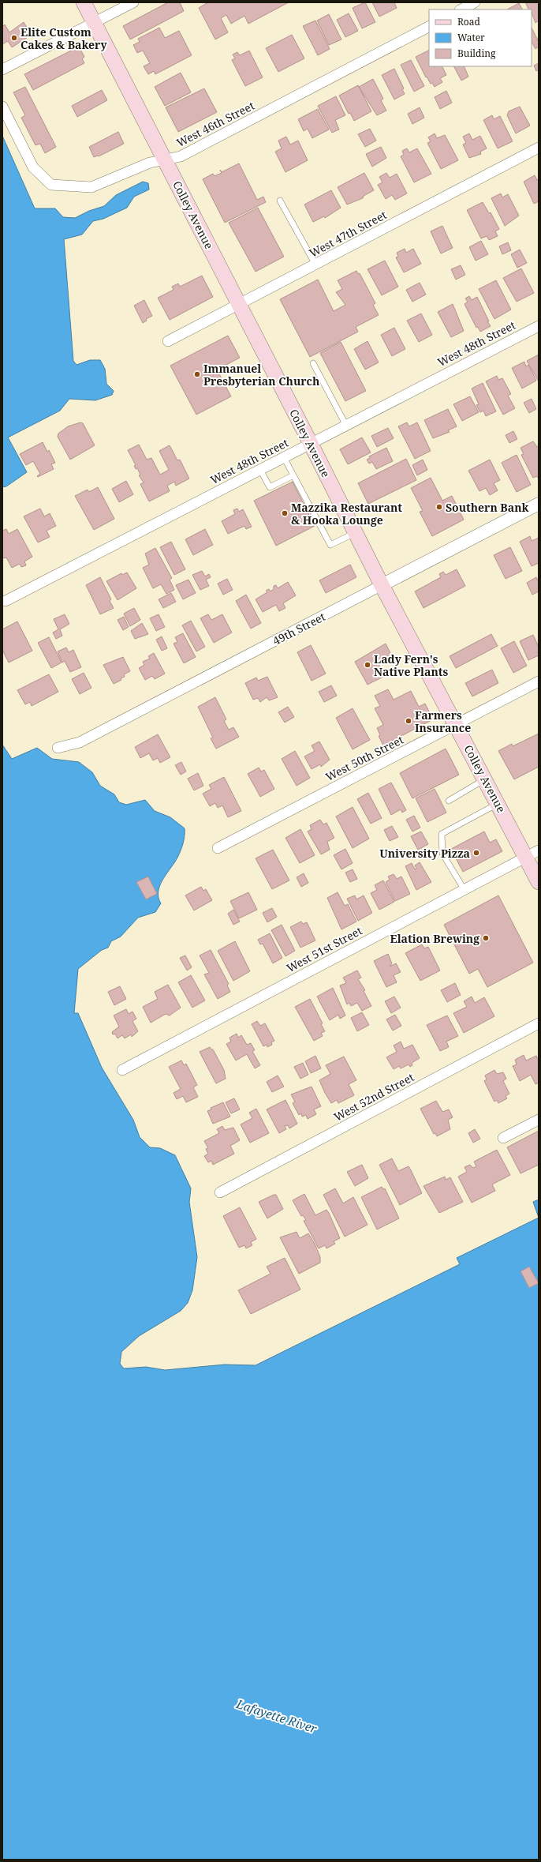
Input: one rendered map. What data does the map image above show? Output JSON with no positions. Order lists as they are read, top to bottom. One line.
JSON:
{"streets":{"main road":["Colley Avenue"],"street":["West 46th Street","West 47th Street","West 48th Street","49th Street","West 50th Street","West 51st Street","West 52nd Street"]},"crossings":[["West 46th Street","Colley Avenue"],["Colley Avenue","West 47th Street"],["Colley Avenue","West 48th Street"],["Colley Avenue","49th Street"],["Colley Avenue","West 50th Street"],["Colley Avenue","West 51st Street"]],"water":["Lafayette River"],"places":["Elite Custom Cakes & Bakery","Immanuel Presbyterian Church","Southern Bank","Mazzika Restaurant & Hooka Lounge","Lady Fern's Native Plants","Farmers Insurance","University Pizza","Elation Brewing"],"legend":["Road","Water","Building"]}
